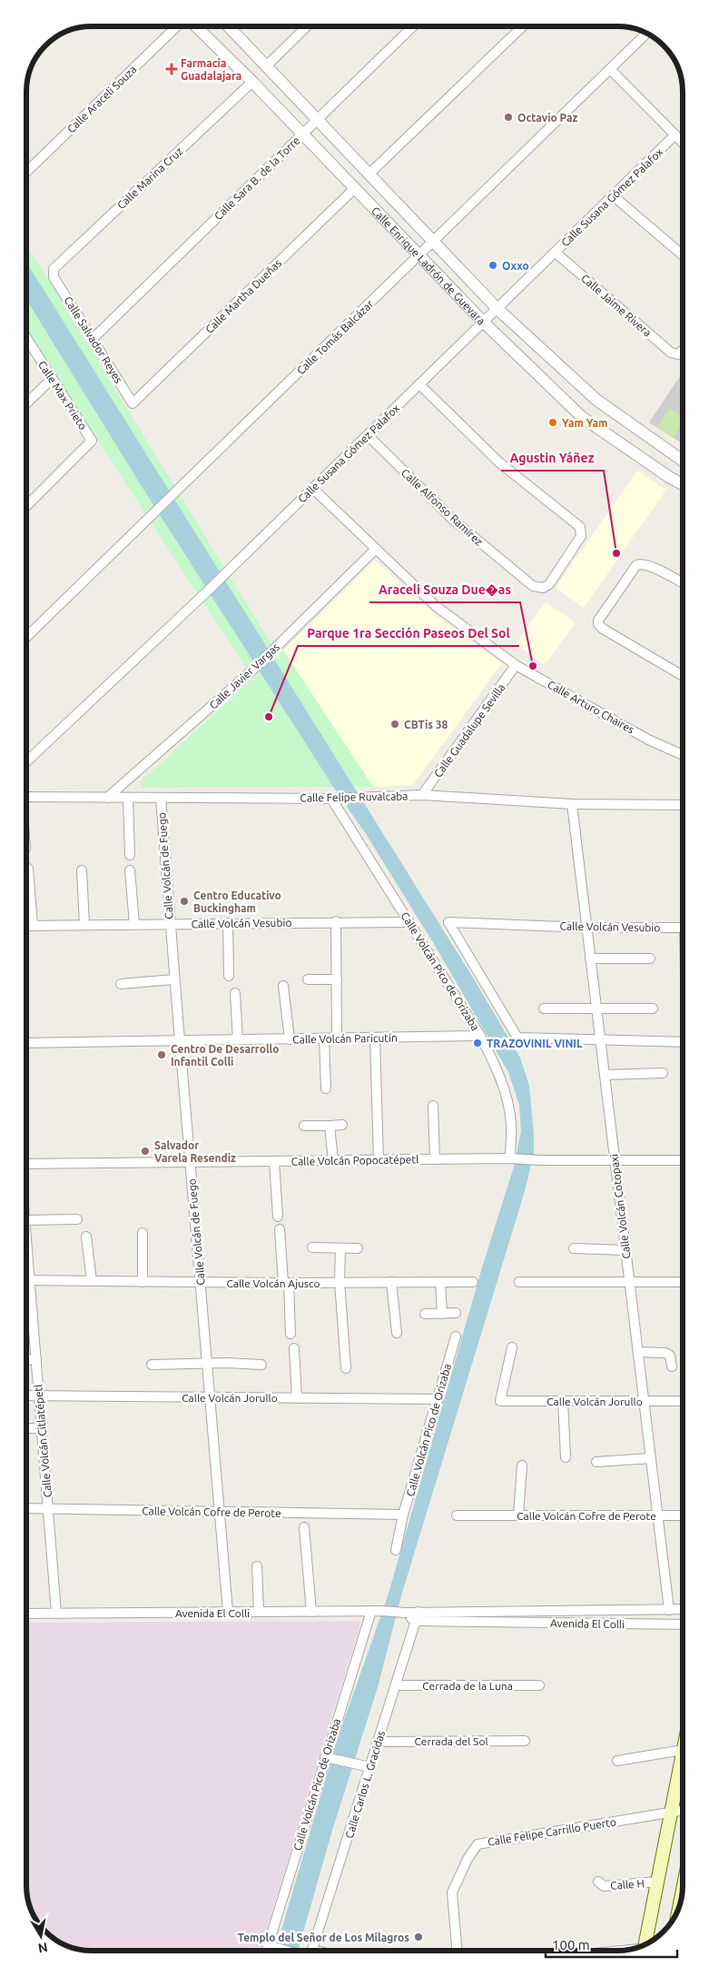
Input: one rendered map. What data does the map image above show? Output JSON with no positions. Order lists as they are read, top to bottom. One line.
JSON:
{"streets":{"street":["Calle Araceli Souza","Calle Marina Cruz","Calle Sara B. de la Torre","Calle Susana Gómez Palafox","Calle Enrique Ladrón de Guevara","Calle Martha Dueñas","Calle Jaime Rivera","Calle Tomás Balcázar","Calle Salvador Reyes","Calle Max Prieto","Calle Alfonso Ramírez","Calle Javier Vargas","Calle Arturo Chaires","Calle Guadalupe Sevilla","Calle Felipe Ruvalcaba","Calle Volcán de Fuego","Calle Volcán Vesubio","Calle Volcán Pico de Orizaba","Calle Volcán Paricutín","Calle Volcán Popocatépetl","Calle Volcán Cotopaxi","Calle Volcán Ajusco","Calle Volcán Jorullo","Calle Volcán Citlatépetl","Calle Volcán Cofre de Perote","Avenida El Colli","Cerrada de la Luna","Cerrada del Sol","Calle Carlos L. Gracidas","Calle Felipe Carrillo Puerto","Calle H"]},"crossings":[["Calle Marina Cruz","Calle Enrique Ladrón de Guevara"],["Calle Marina Cruz","Calle Salvador Reyes"],["Calle Sara B. de la Torre","Calle Enrique Ladrón de Guevara"],["Calle Sara B. de la Torre","Calle Salvador Reyes"],["Calle Susana Gómez Palafox","Calle Enrique Ladrón de Guevara"],["Calle Susana Gómez Palafox","Calle Jaime Rivera"],["Calle Susana Gómez Palafox","Calle Alfonso Ramírez"],["Calle Susana Gómez Palafox","Calle Arturo Chaires"],["Calle Enrique Ladrón de Guevara","Calle Martha Dueñas"],["Calle Enrique Ladrón de Guevara","Calle Tomás Balcázar"],["Calle Martha Dueñas","Calle Salvador Reyes"],["Calle Javier Vargas","Calle Arturo Chaires"],["Calle Javier Vargas","Calle Felipe Ruvalcaba"],["Calle Arturo Chaires","Calle Guadalupe Sevilla"],["Calle Guadalupe Sevilla","Calle Felipe Ruvalcaba"],["Calle Felipe Ruvalcaba","Calle Volcán de Fuego"],["Calle Felipe Ruvalcaba","Calle Volcán Pico de Orizaba"],["Calle Felipe Ruvalcaba","Calle Volcán Cotopaxi"],["Calle Volcán de Fuego","Calle Volcán Vesubio"],["Calle Volcán de Fuego","Calle Volcán Paricutín"],["Calle Volcán de Fuego","Calle Volcán Popocatépetl"],["Calle Volcán de Fuego","Calle Volcán Ajusco"],["Calle Volcán de Fuego","Calle Volcán Jorullo"],["Calle Volcán de Fuego","Calle Volcán Cofre de Perote"],["Calle Volcán de Fuego","Avenida El Colli"],["Calle Volcán Vesubio","Calle Volcán Pico de Orizaba"],["Calle Volcán Vesubio","Calle Volcán Cotopaxi"],["Calle Volcán Pico de Orizaba","Calle Volcán Paricutín"],["Calle Volcán Pico de Orizaba","Calle Volcán Popocatépetl"],["Calle Volcán Pico de Orizaba","Calle Volcán Jorullo"],["Calle Volcán Pico de Orizaba","Calle Volcán Cofre de Perote"],["Calle Volcán Pico de Orizaba","Avenida El Colli"],["Calle Volcán Popocatépetl","Calle Volcán Cotopaxi"],["Calle Volcán Cotopaxi","Calle Volcán Jorullo"],["Calle Volcán Cotopaxi","Calle Volcán Cofre de Perote"],["Calle Volcán Cotopaxi","Avenida El Colli"],["Calle Volcán Jorullo","Calle Volcán Citlatépetl"],["Calle Volcán Citlatépetl","Calle Volcán Cofre de Perote"],["Calle Volcán Citlatépetl","Avenida El Colli"],["Avenida El Colli","Calle Carlos L. Gracidas"],["Cerrada de la Luna","Calle Carlos L. Gracidas"],["Cerrada del Sol","Calle Carlos L. Gracidas"]],"places":{"health":["Farmacia Guadalajara"],"other":["Octavio Paz","Oxxo","Yam Yam","Agustin Yáñez","Araceli Souza Due�as","Parque 1ra Sección Paseos Del Sol","CBTis 38","Centro Educativo Buckingham","TRAZOVINIL VINIL","Centro De Desarrollo Infantil Colli","Salvador Varela Resendiz","Templo del Señor de Los Milagros"]},"scale_bar":"100 m","north":"bottom"}
